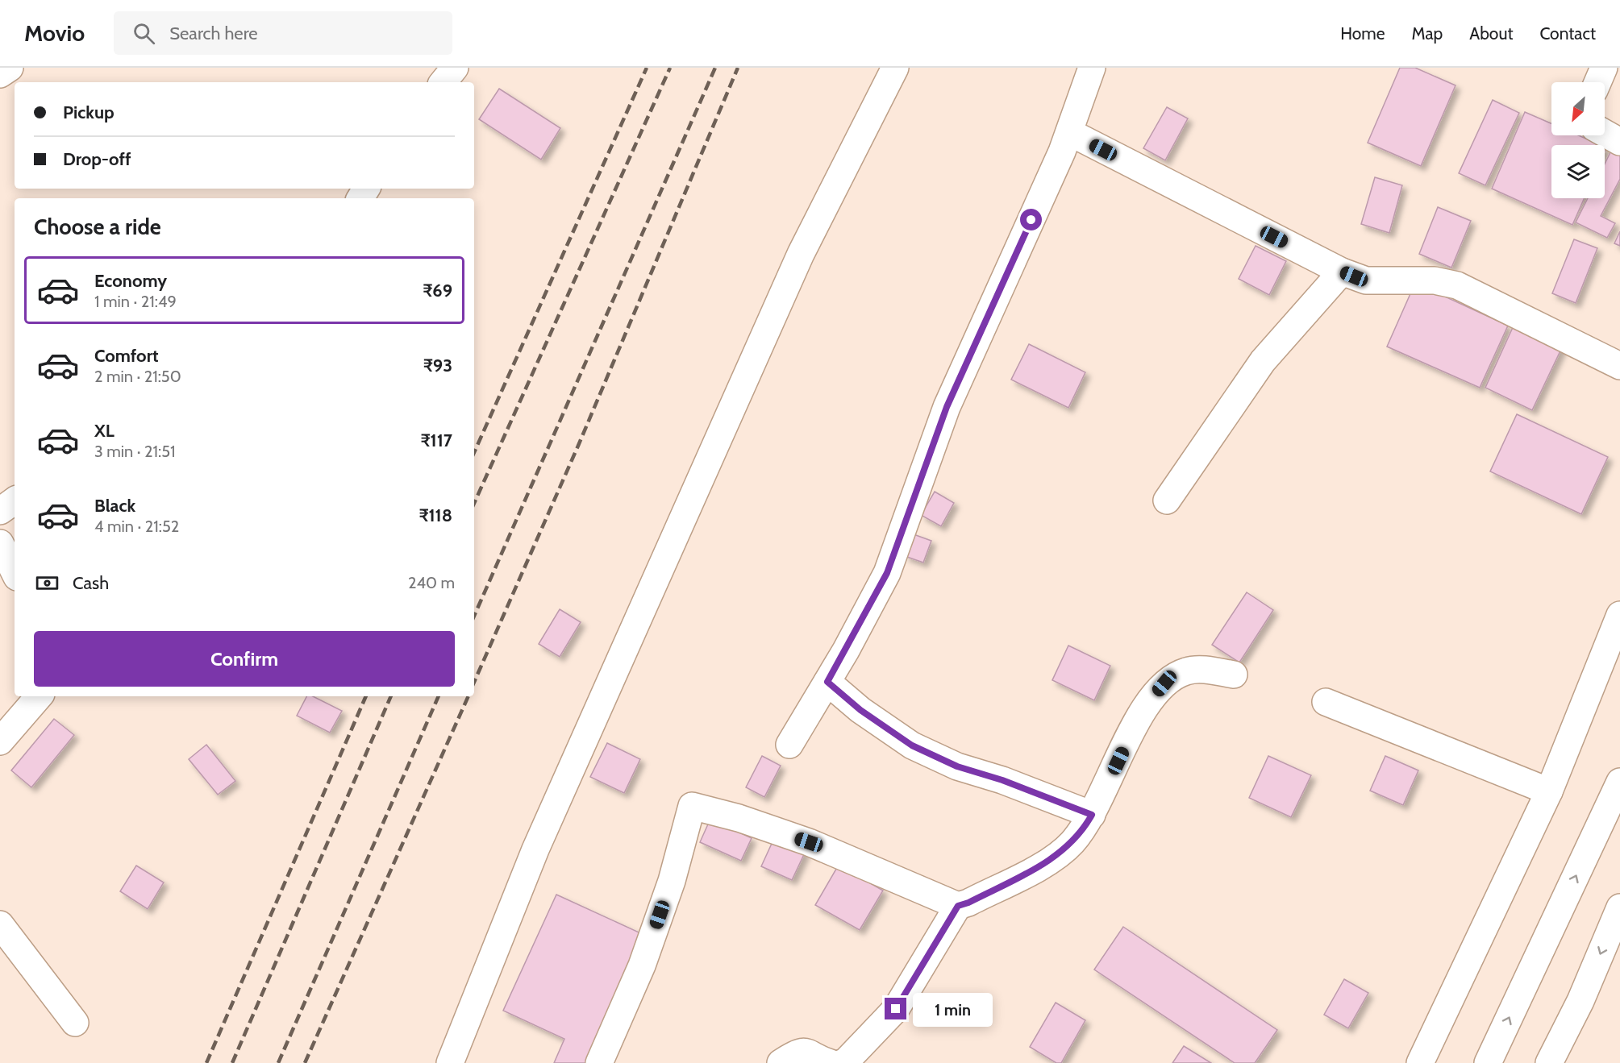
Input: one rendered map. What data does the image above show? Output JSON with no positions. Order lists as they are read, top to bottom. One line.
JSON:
{"north":"bottom left","page":{"header":"Movio","search":"Search here","nav":["Home","Map","About","Contact"],"banner":["Pickup","Drop-off"],"heading":"Choose a ride","list":[{"name":"Economy","note":"1 min · 21:49","value":"₹69"},{"name":"Comfort","note":"2 min · 21:50","value":"₹93"},{"name":"XL","note":"3 min · 21:51","value":"₹117"},{"name":"Black","note":"4 min · 21:52","value":"₹118"}],"pay":["Cash","240 m"],"buttons":"Confirm","bubble":"1 min"}}
